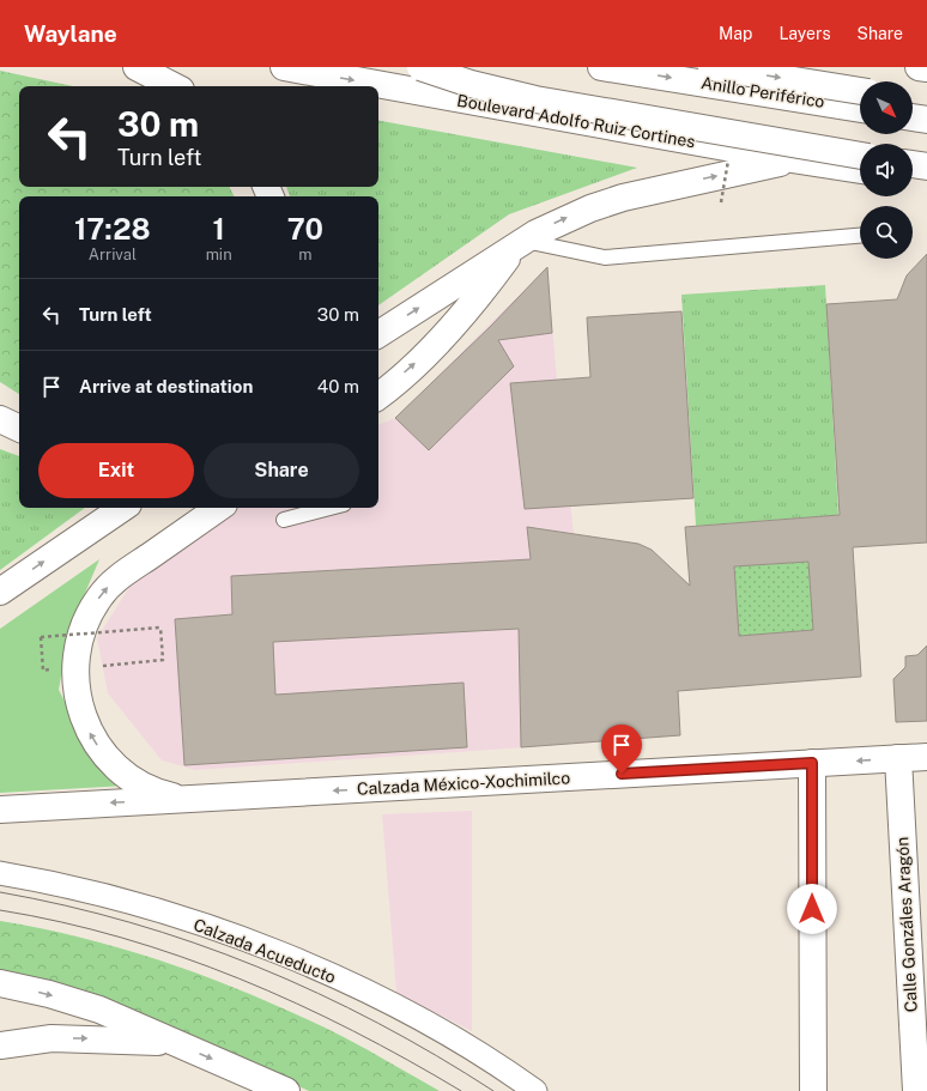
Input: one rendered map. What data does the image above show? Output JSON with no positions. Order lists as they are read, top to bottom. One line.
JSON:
{"streets":{"main road":["Anillo Periférico","Boulevard Adolfo Ruiz Cortines","Calzada México-Xochimilco","Calle Gonzáles Aragón"],"street":["Calzada Acueducto"]},"crossings":[["Calzada México-Xochimilco","Calle Gonzáles Aragón"]],"one_way":["Calzada México-Xochimilco"],"north":"bottom right","page":{"header":"Waylane","nav":["Map","Layers","Share"],"turn":["30 m","Turn left"],"eta":["17:28","Arrival","1","min","70","m"],"list":[{"name":"Turn left","value":"30 m"},{"name":"Arrive at destination","value":"40 m"}],"buttons":["Exit","Share"]}}
